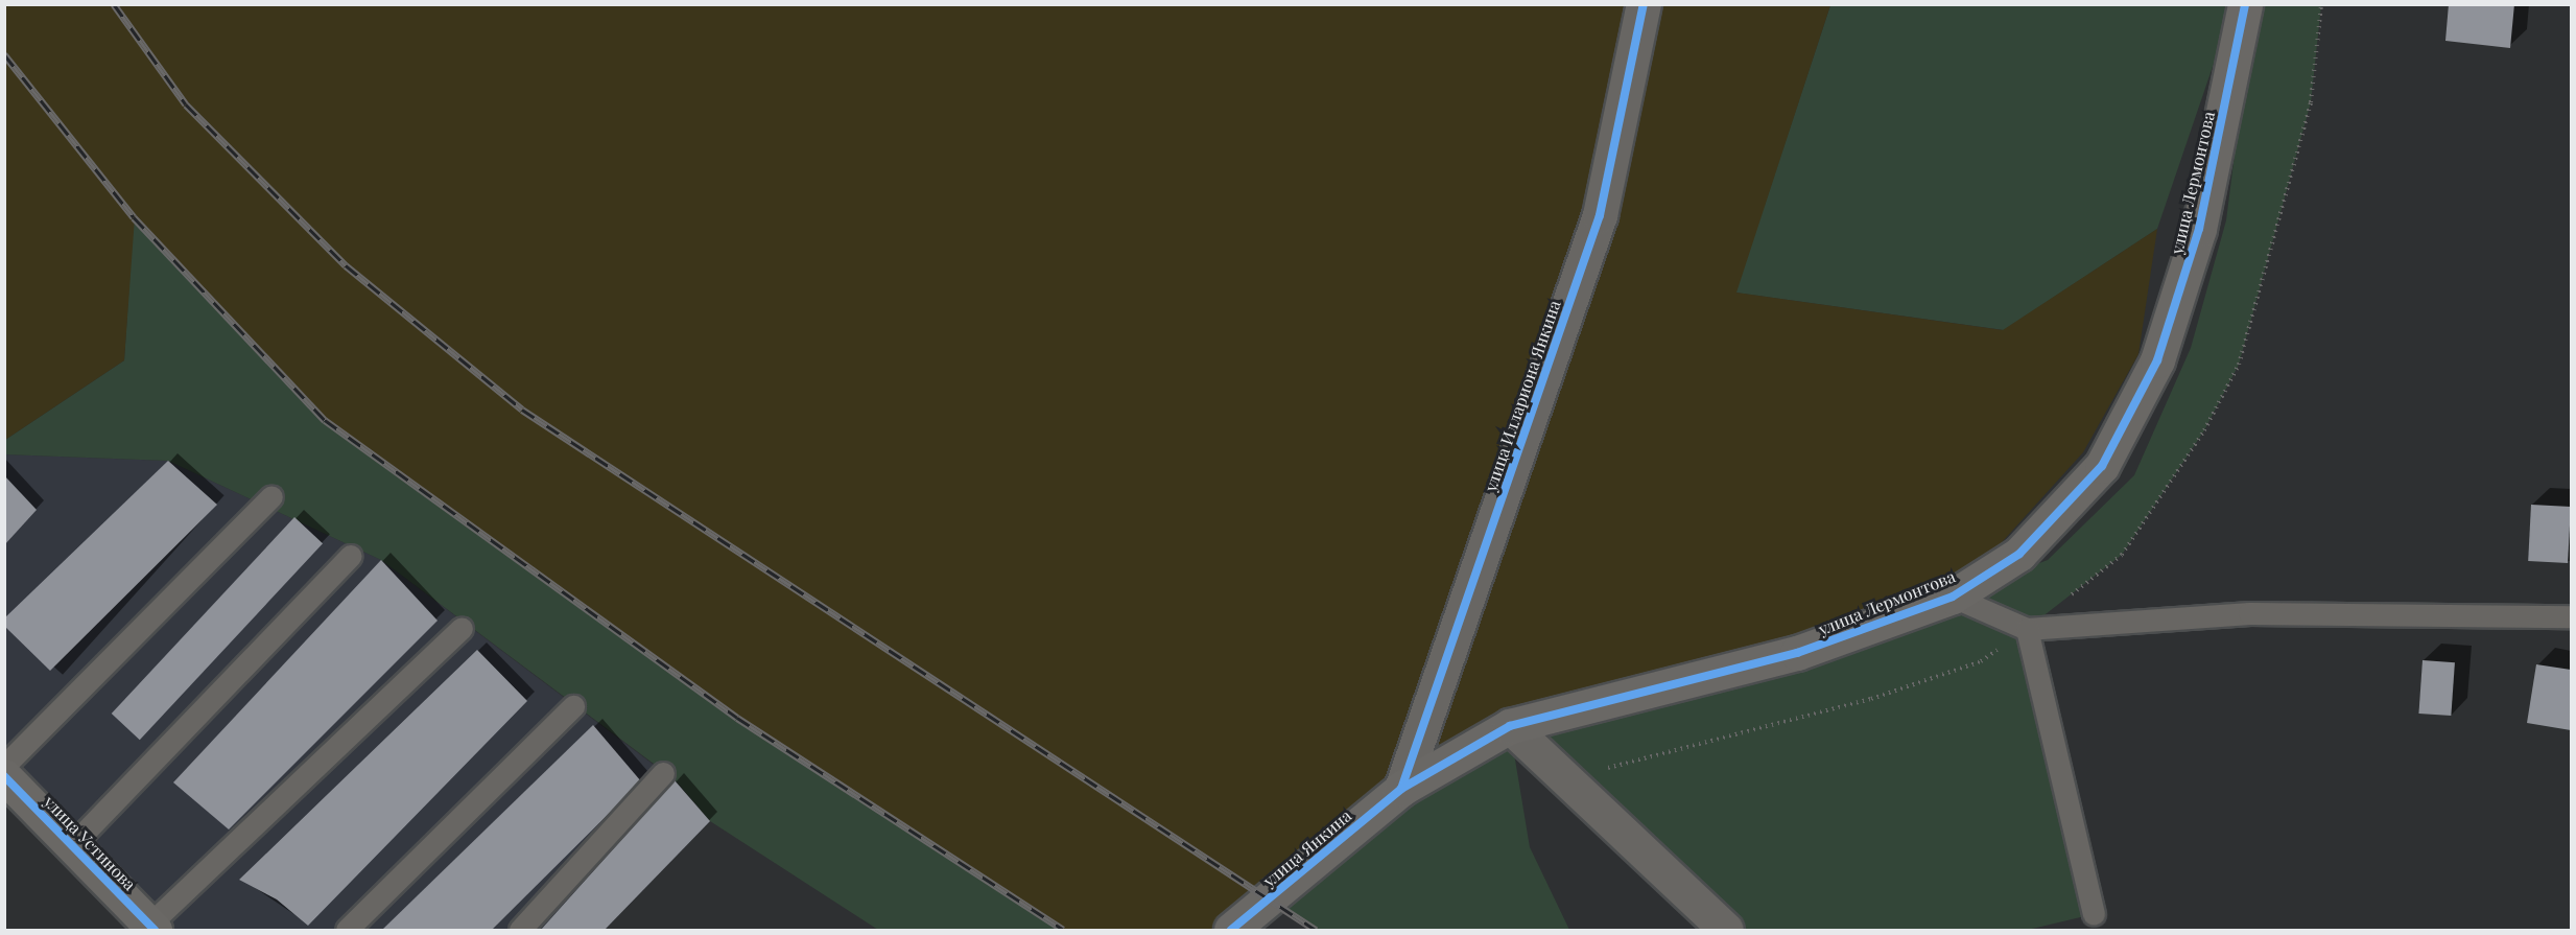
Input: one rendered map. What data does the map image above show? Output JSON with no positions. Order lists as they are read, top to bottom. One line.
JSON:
{"streets":{"street":["улица Лермонтова","улица Иллариона Янкина","улица Устинова","улица Янкина"]},"crossings":[["улица Лермонтова","улица Иллариона Янкина"],["улица Лермонтова","улица Янкина"],["улица Иллариона Янкина","улица Янкина"]]}
